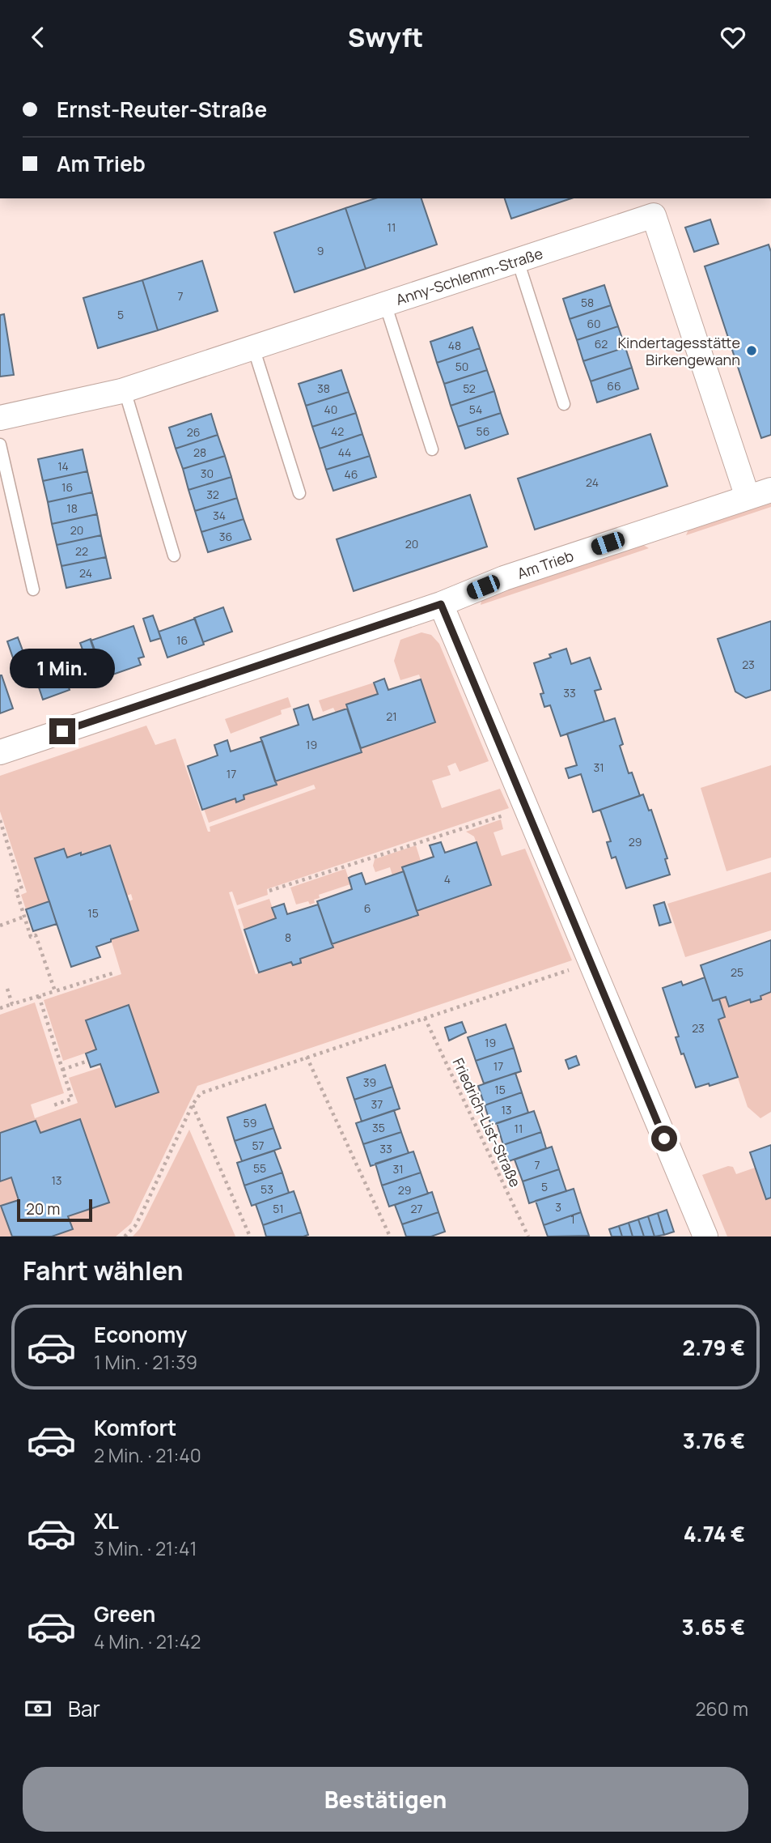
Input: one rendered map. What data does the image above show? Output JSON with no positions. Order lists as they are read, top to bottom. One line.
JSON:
{"streets":{"street":["Anny-Schlemm-Straße","Am Trieb"],"path":["Friedrich-List-Straße"]},"crossings":[["Anny-Schlemm-Straße","Am Trieb"]],"places":["Kindertagesstätte Birkengewann"],"house_numbers":["11","9","7","58","5","60","62","48","50","66","38","52","40","54","42","56","26","28","44","14","30","46","24","16","32","18","34","20","36","20","22","24","16","23","33","21","19","31","17","29","4","6","15","8","25","23","19","17","39","15","37","13","59","35","11","57","33","7","55","31","13","5","53","29","3","51","27","1"],"scale_bar":"20 m","page":{"header":"Swyft","banner":["Ernst-Reuter-Straße","Am Trieb"],"bubble":"1 Min.","scale":"20 m","heading":"Fahrt wählen","list":[{"name":"Economy","note":"1 Min. · 21:39","value":"2.79 €"},{"name":"Komfort","note":"2 Min. · 21:40","value":"3.76 €"},{"name":"XL","note":"3 Min. · 21:41","value":"4.74 €"},{"name":"Green","note":"4 Min. · 21:42","value":"3.65 €"}],"pay":["Bar","260 m"],"buttons":"Bestätigen"}}
